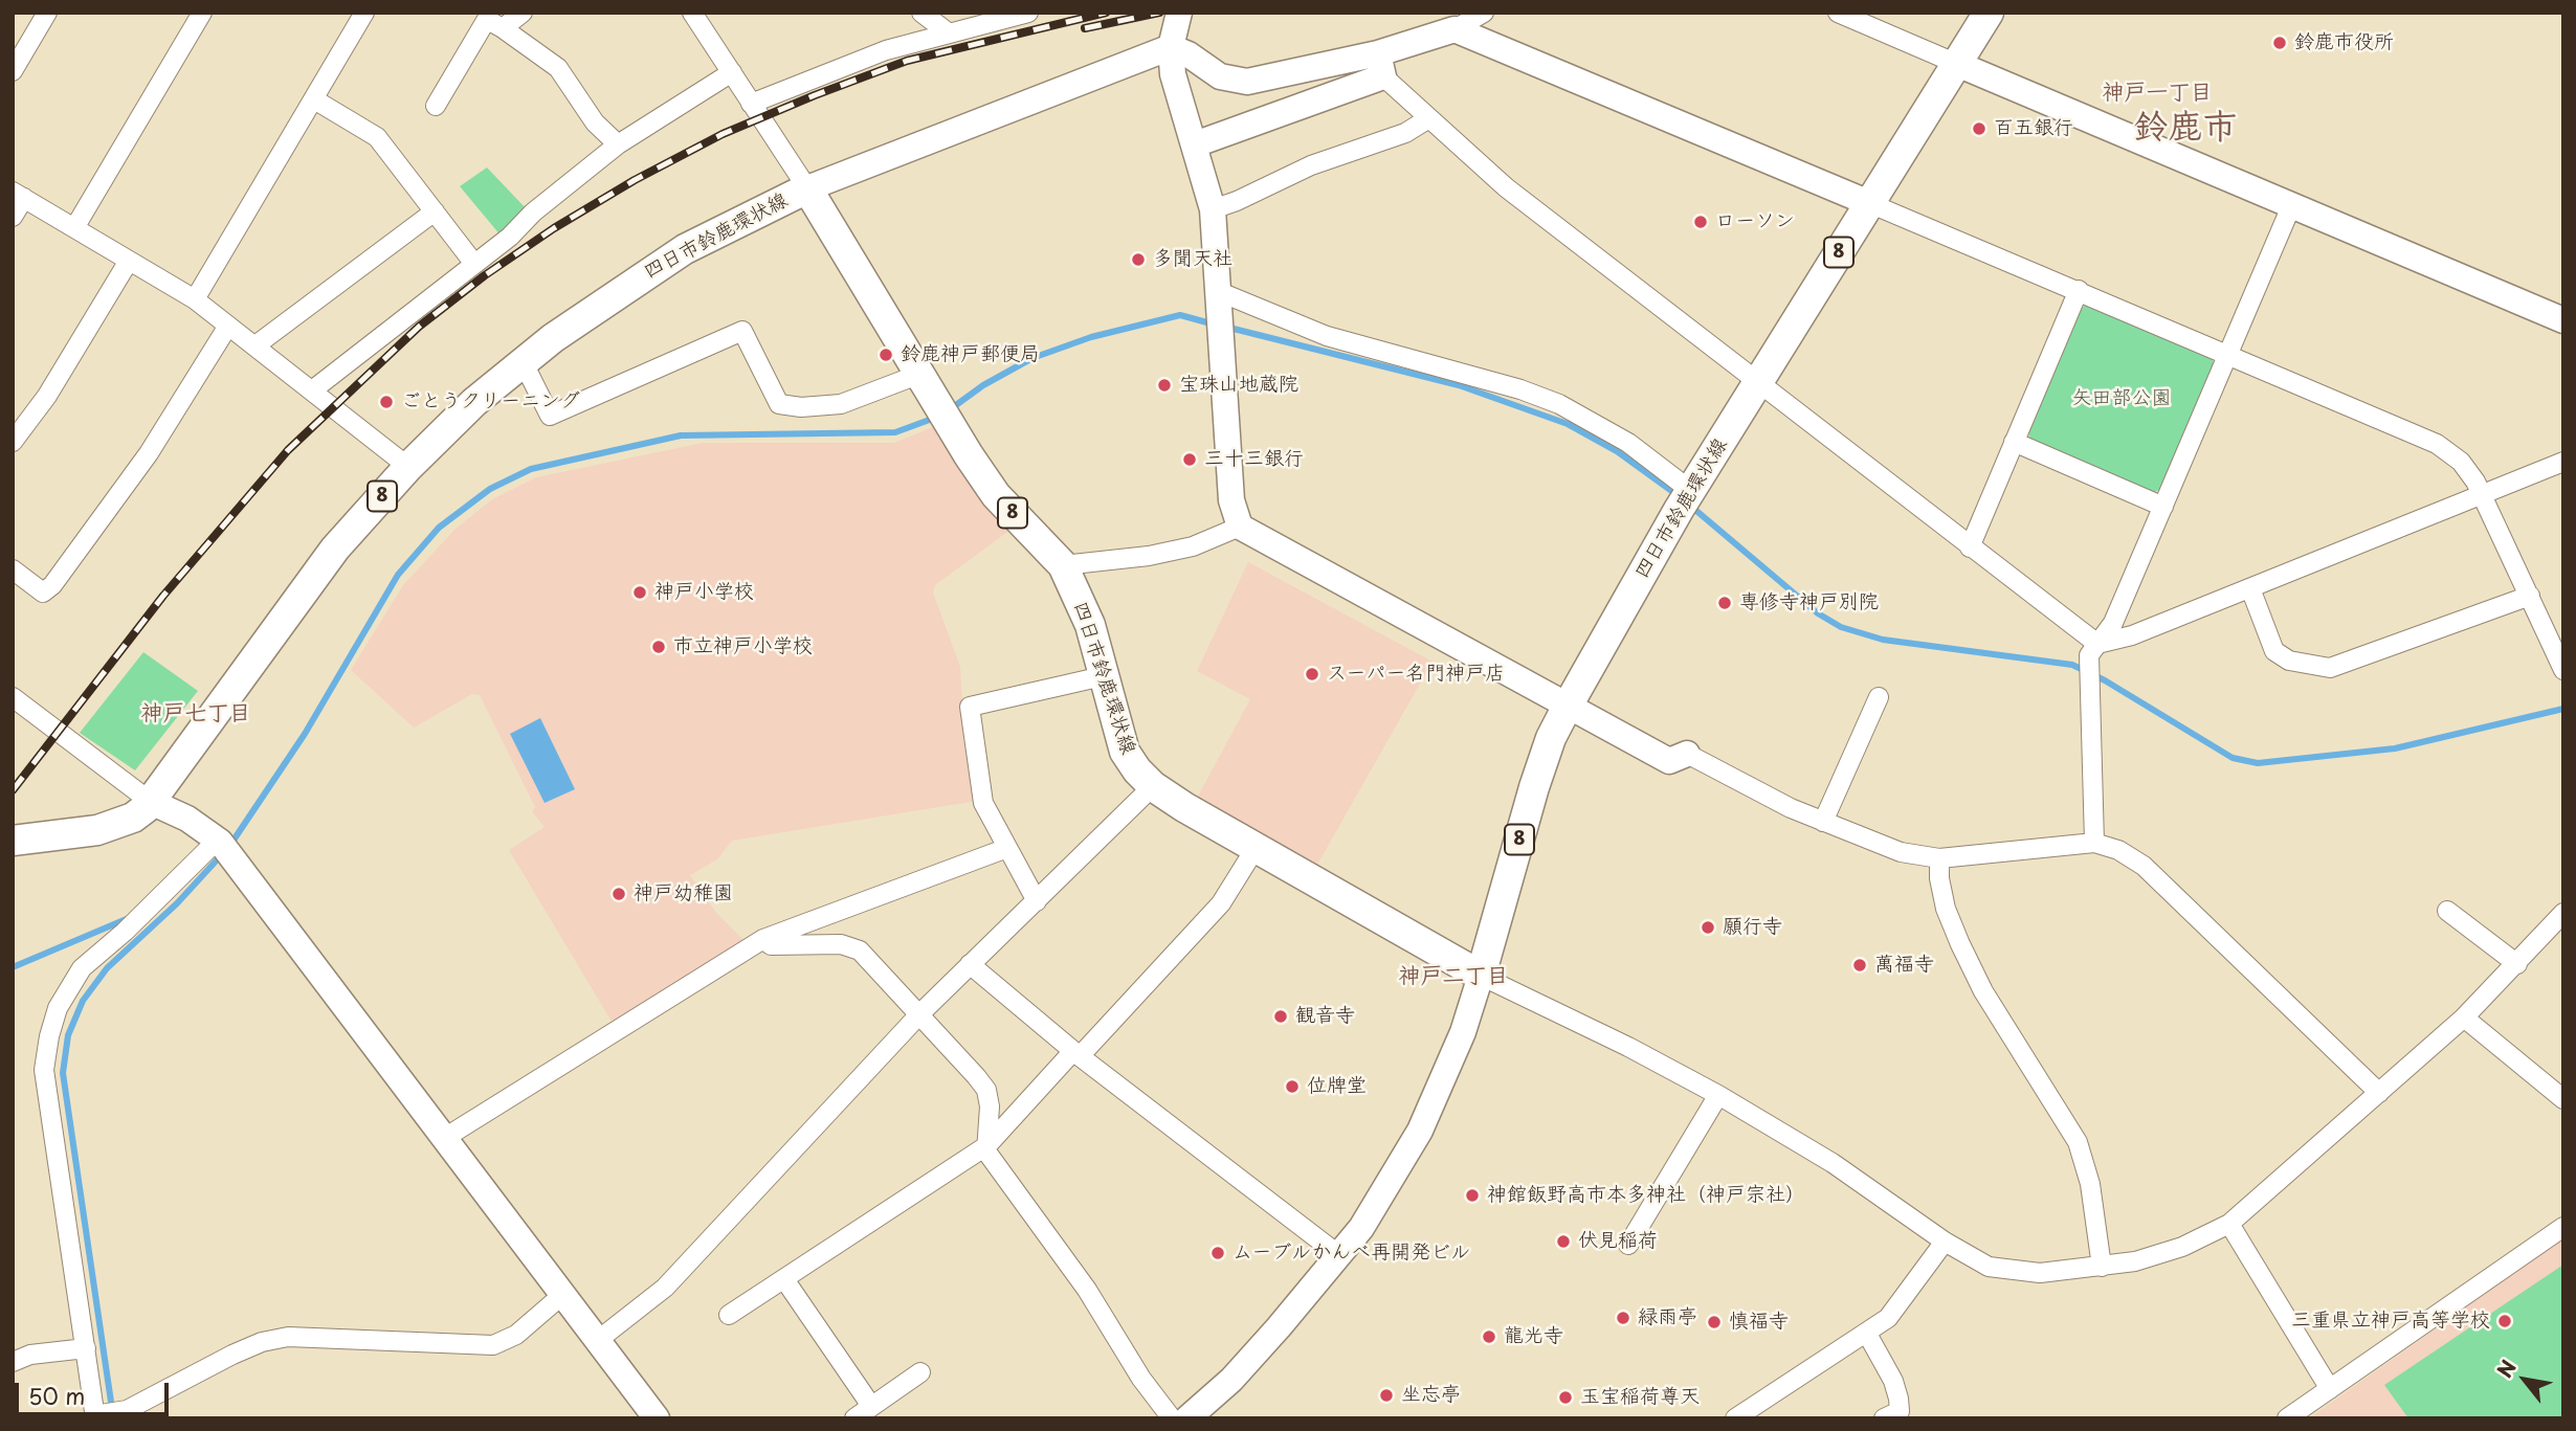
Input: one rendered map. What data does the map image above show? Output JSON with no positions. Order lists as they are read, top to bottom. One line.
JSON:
{"streets":{"main road":["四日市鈴鹿環状線","8"]},"districts":["神戸一丁目","鈴鹿市","神戸七丁目","神戸二丁目"],"parks":["矢田部公園"],"places":["鈴鹿市役所","百五銀行","ローソン","多聞天社","鈴鹿神戸郵便局","宝珠山地蔵院","ごとうクリーニング","三十三銀行","神戸小学校","専修寺神戸別院","市立神戸小学校","スーパー名門神戸店","神戸幼稚園","願行寺","萬福寺","観音寺","位牌堂","神館飯野高市本多神社（神戸宗社）","伏見稲荷","ムーブルかんべ再開発ビル","緑雨亭","三重県立神戸高等学校","慎福寺","龍光寺","坐忘亭","玉宝稲荷尊天"],"scale_bar":"50 m","north":"top left"}
